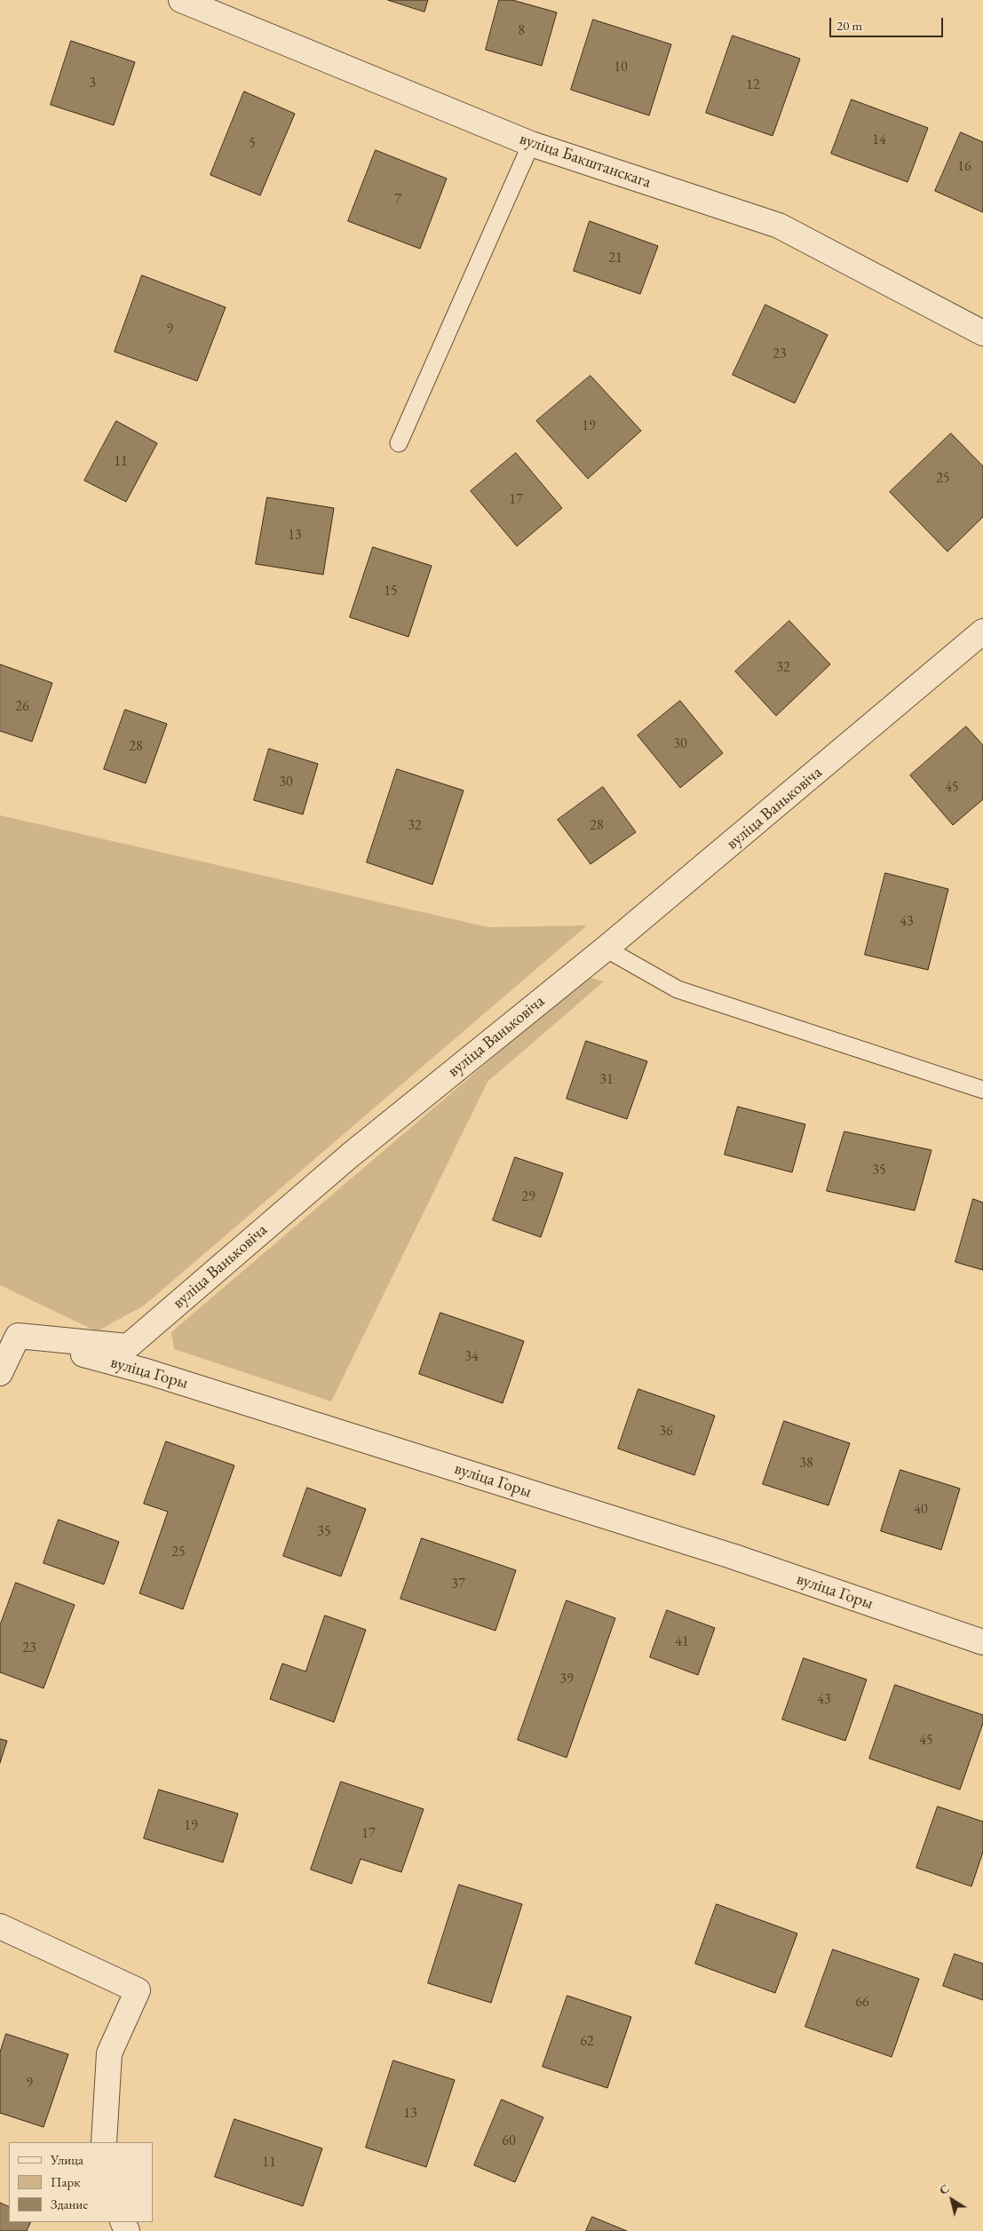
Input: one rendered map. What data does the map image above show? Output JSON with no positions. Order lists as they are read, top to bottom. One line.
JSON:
{"streets":{"street":["вуліца Бакштанскага","вуліца Ваньковіча","вуліца Горы"]},"crossings":[["вуліца Ваньковіча","вуліца Горы"]],"house_numbers":["8","10","3","12","14","5","16","7","21","9","23","19","11","25","17","13","15","32","26","30","28","30","45","32","28","43","31","35","29","34","36","38","40","35","25","37","41","23","39","43","45","19","17","66","62","9","13","60","11"],"legend":["Улица","Парк","Здание"],"scale_bar":"20 m","north":"top left"}
